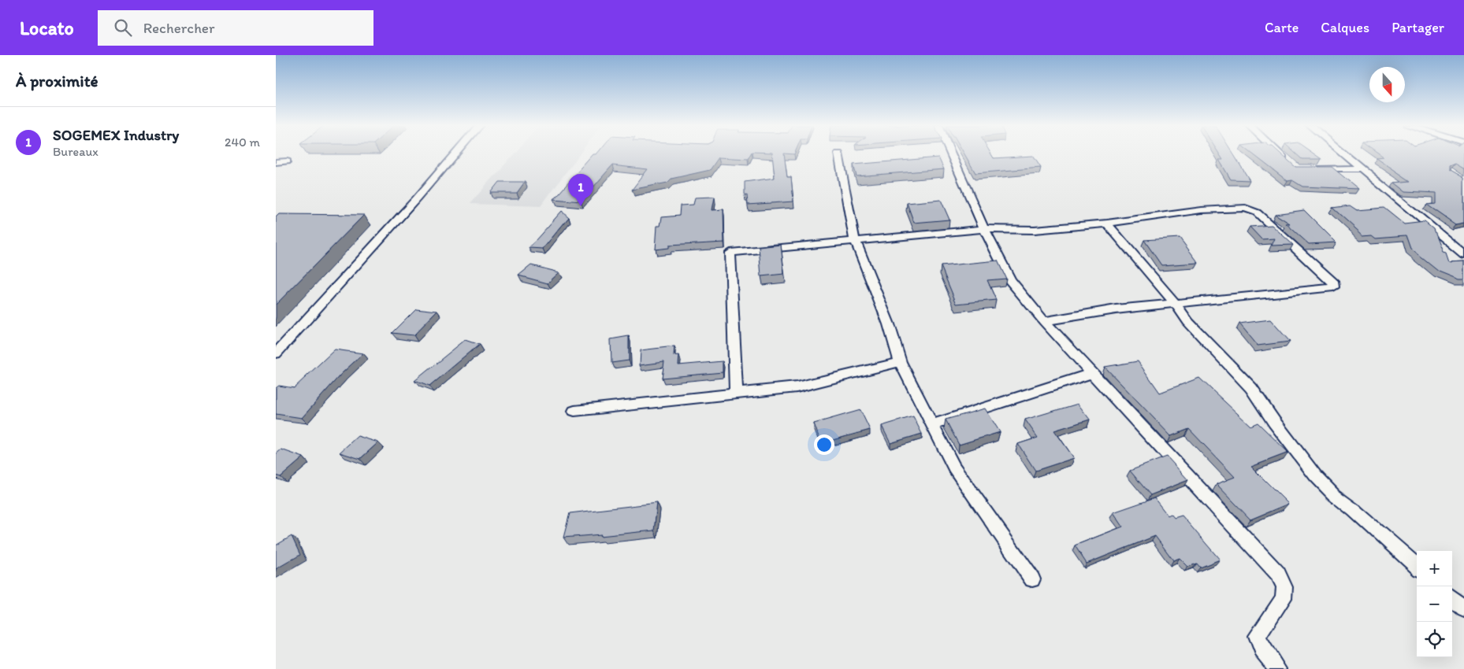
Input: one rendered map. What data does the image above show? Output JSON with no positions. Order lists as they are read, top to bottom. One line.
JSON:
{"north":"bottom","page":{"header":"Locato","search":"Rechercher","nav":["Carte","Calques","Partager"],"heading":"À proximité","list":[{"mark":"1","name":"SOGEMEX Industry","note":"Bureaux","value":"240 m"}],"pins":"1","map_buttons":["+","−"]}}
